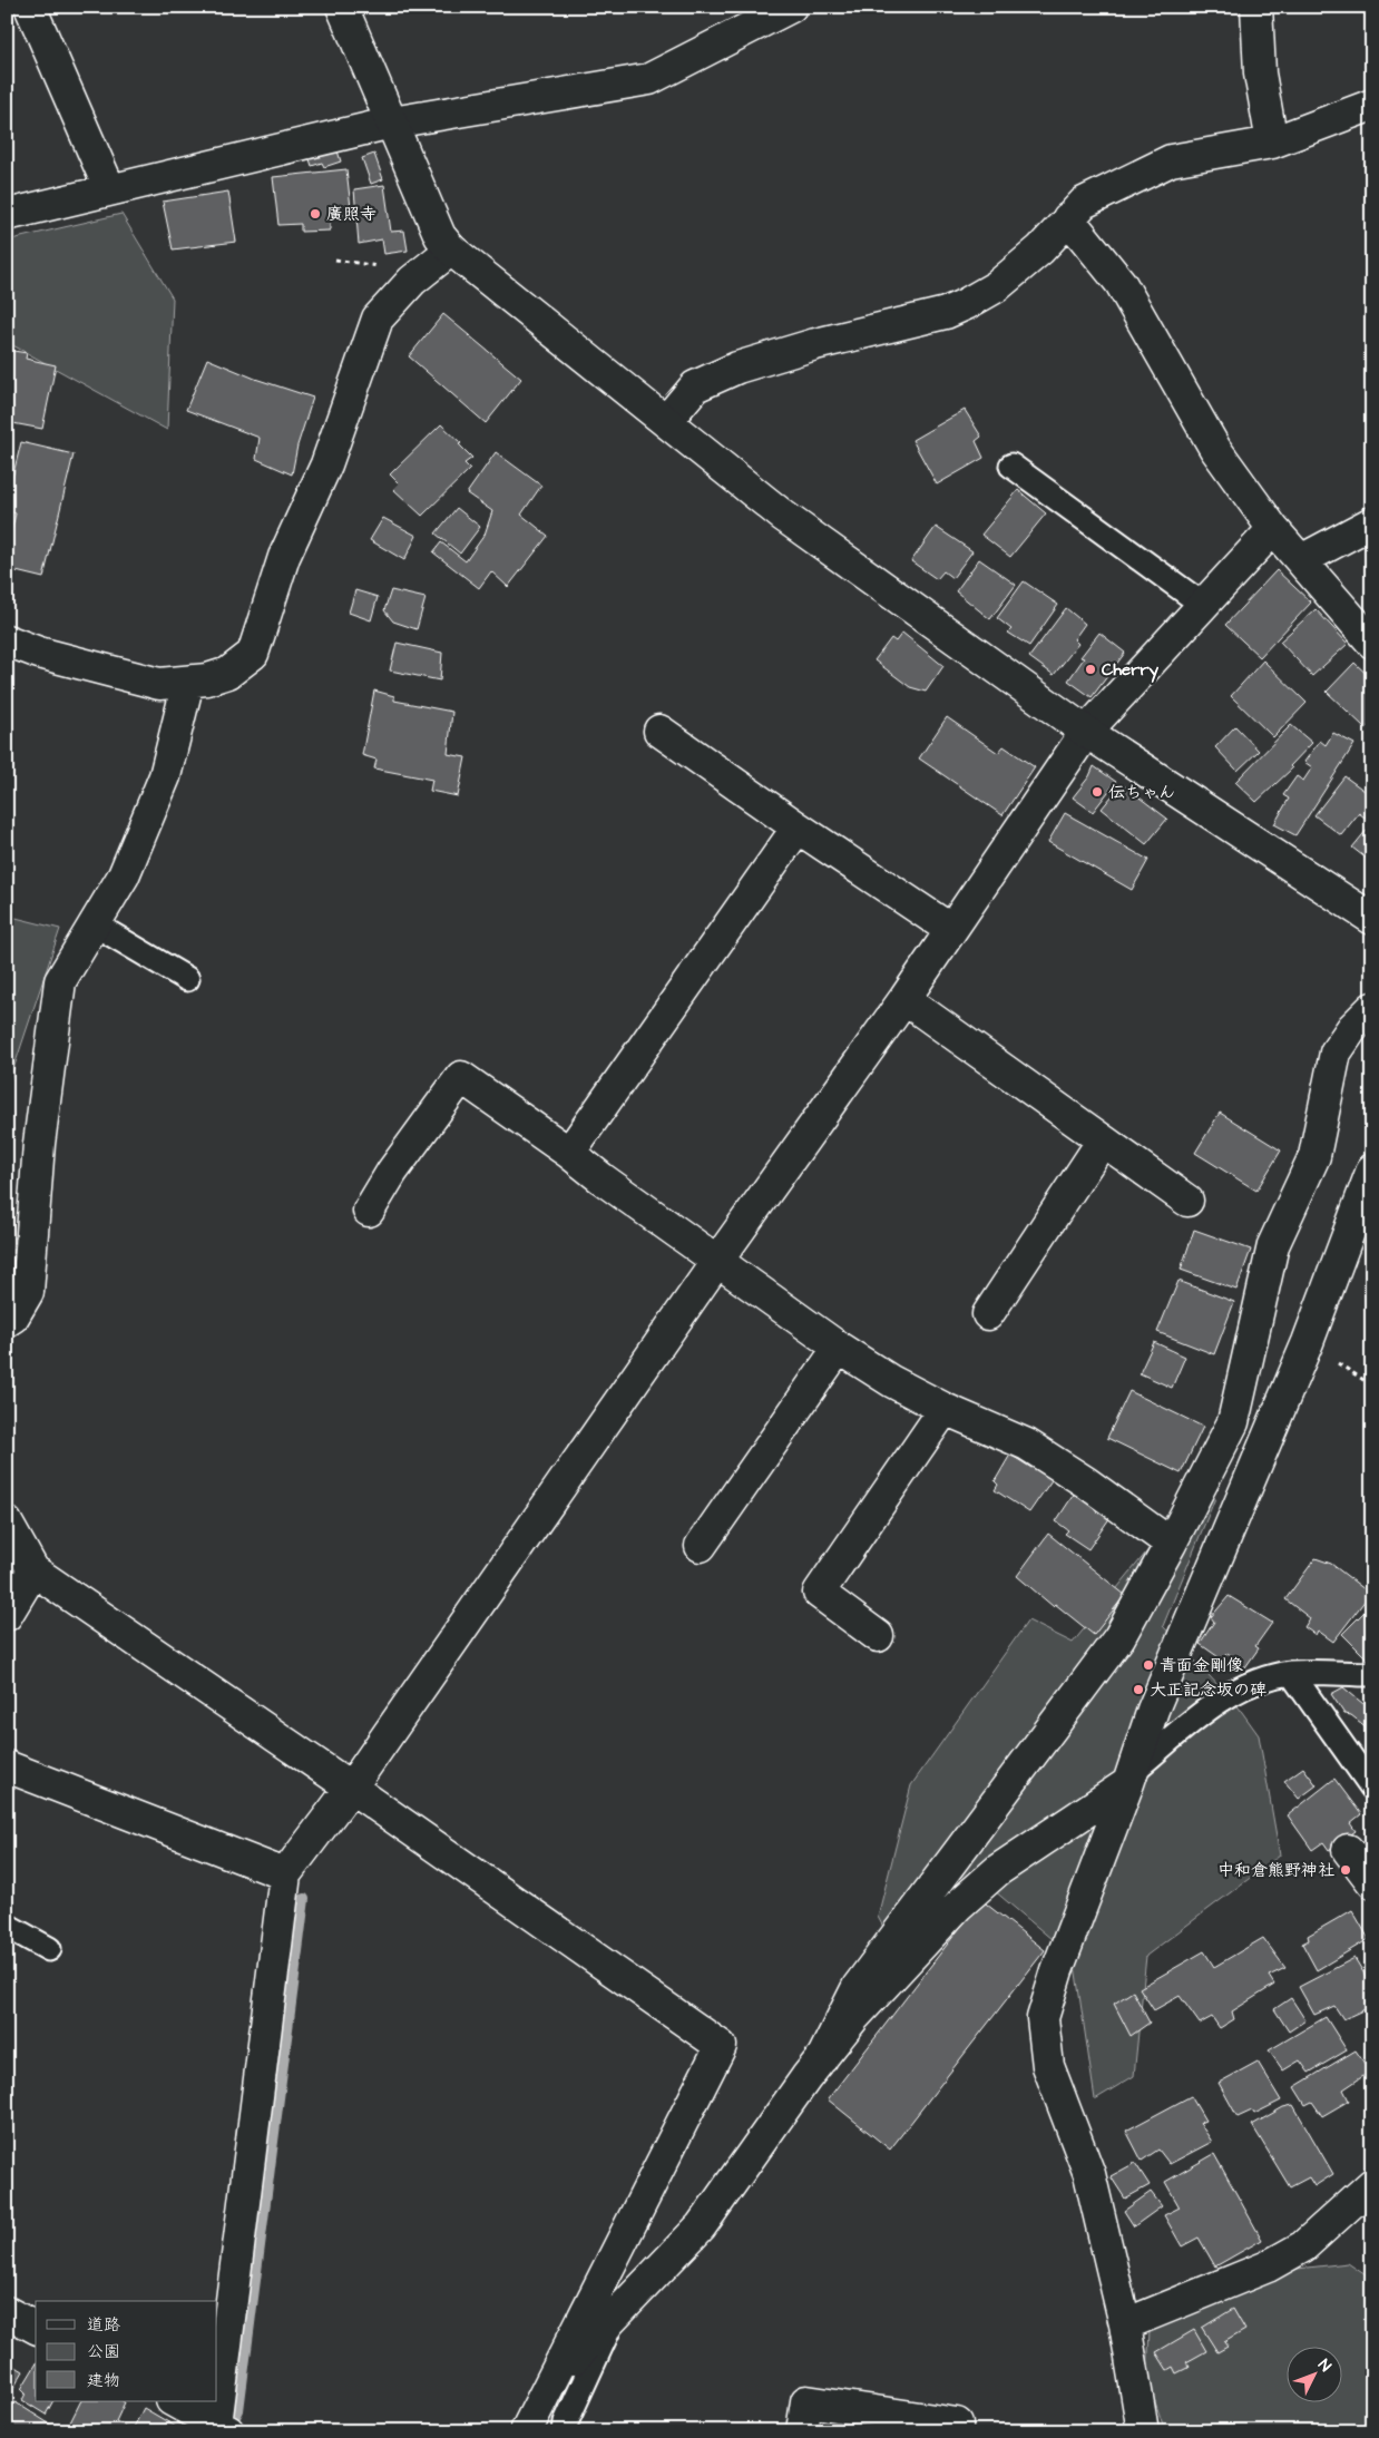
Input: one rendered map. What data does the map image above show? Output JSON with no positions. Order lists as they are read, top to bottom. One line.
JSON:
{"places":["廣照寺","Cherry","伝ちゃん","青面金剛像","大正記念坂の碑","中和倉熊野神社"],"legend":["道路","公園","建物"],"north":"top right"}
